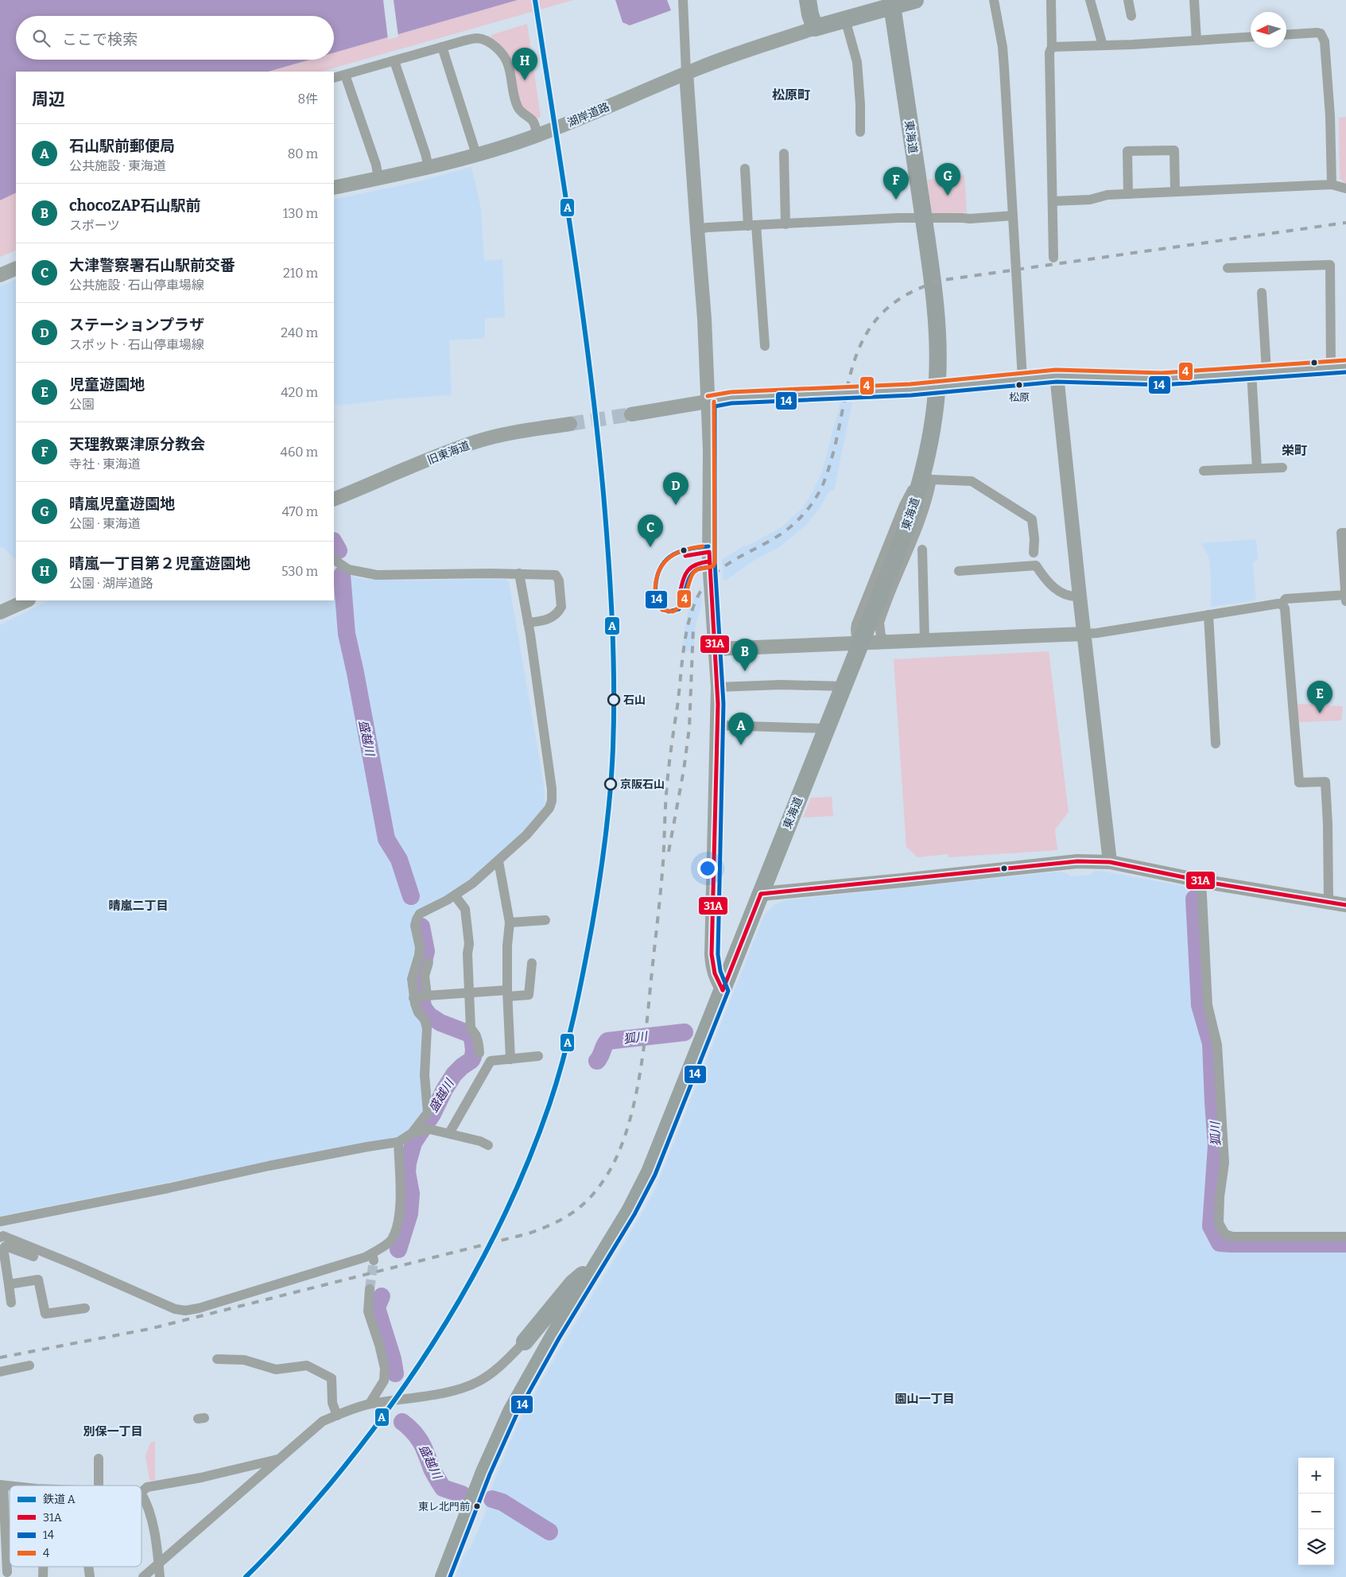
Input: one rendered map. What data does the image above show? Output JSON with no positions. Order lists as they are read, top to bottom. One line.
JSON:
{"streets":{"highway":["東海道"],"street":["湖岸道路","旧東海道"]},"districts":["松原町","栄町","晴嵐二丁目","園山一丁目","別保一丁目"],"water":["盛越川","狐川"],"places":["松原","石山","京阪石山","東レ北門前"],"lines":["rail line A","transit line 4","transit line 14","transit line 31A"],"legend":["鉄道 A","31A","14","4"],"north":"left","page":{"search":"ここで検索","pins":["H","G","F","D","C","B","E","A"],"heading":["周辺","8件"],"list":[{"mark":"A","name":"石山駅前郵便局","note":"公共施設 · 東海道","value":"80 m"},{"mark":"B","name":"chocoZAP石山駅前","note":"スポーツ","value":"130 m"},{"mark":"C","name":"大津警察署石山駅前交番","note":"公共施設 · 石山停車場線","value":"210 m"},{"mark":"D","name":"ステーションプラザ","note":"スポット · 石山停車場線","value":"240 m"},{"mark":"E","name":"児童遊園地","note":"公園","value":"420 m"},{"mark":"F","name":"天理教粟津原分教会","note":"寺社 · 東海道","value":"460 m"},{"mark":"G","name":"晴嵐児童遊園地","note":"公園 · 東海道","value":"470 m"},{"mark":"H","name":"晴嵐一丁目第２児童遊園地","note":"公園 · 湖岸道路","value":"530 m"}],"map_buttons":["+","−"]}}
